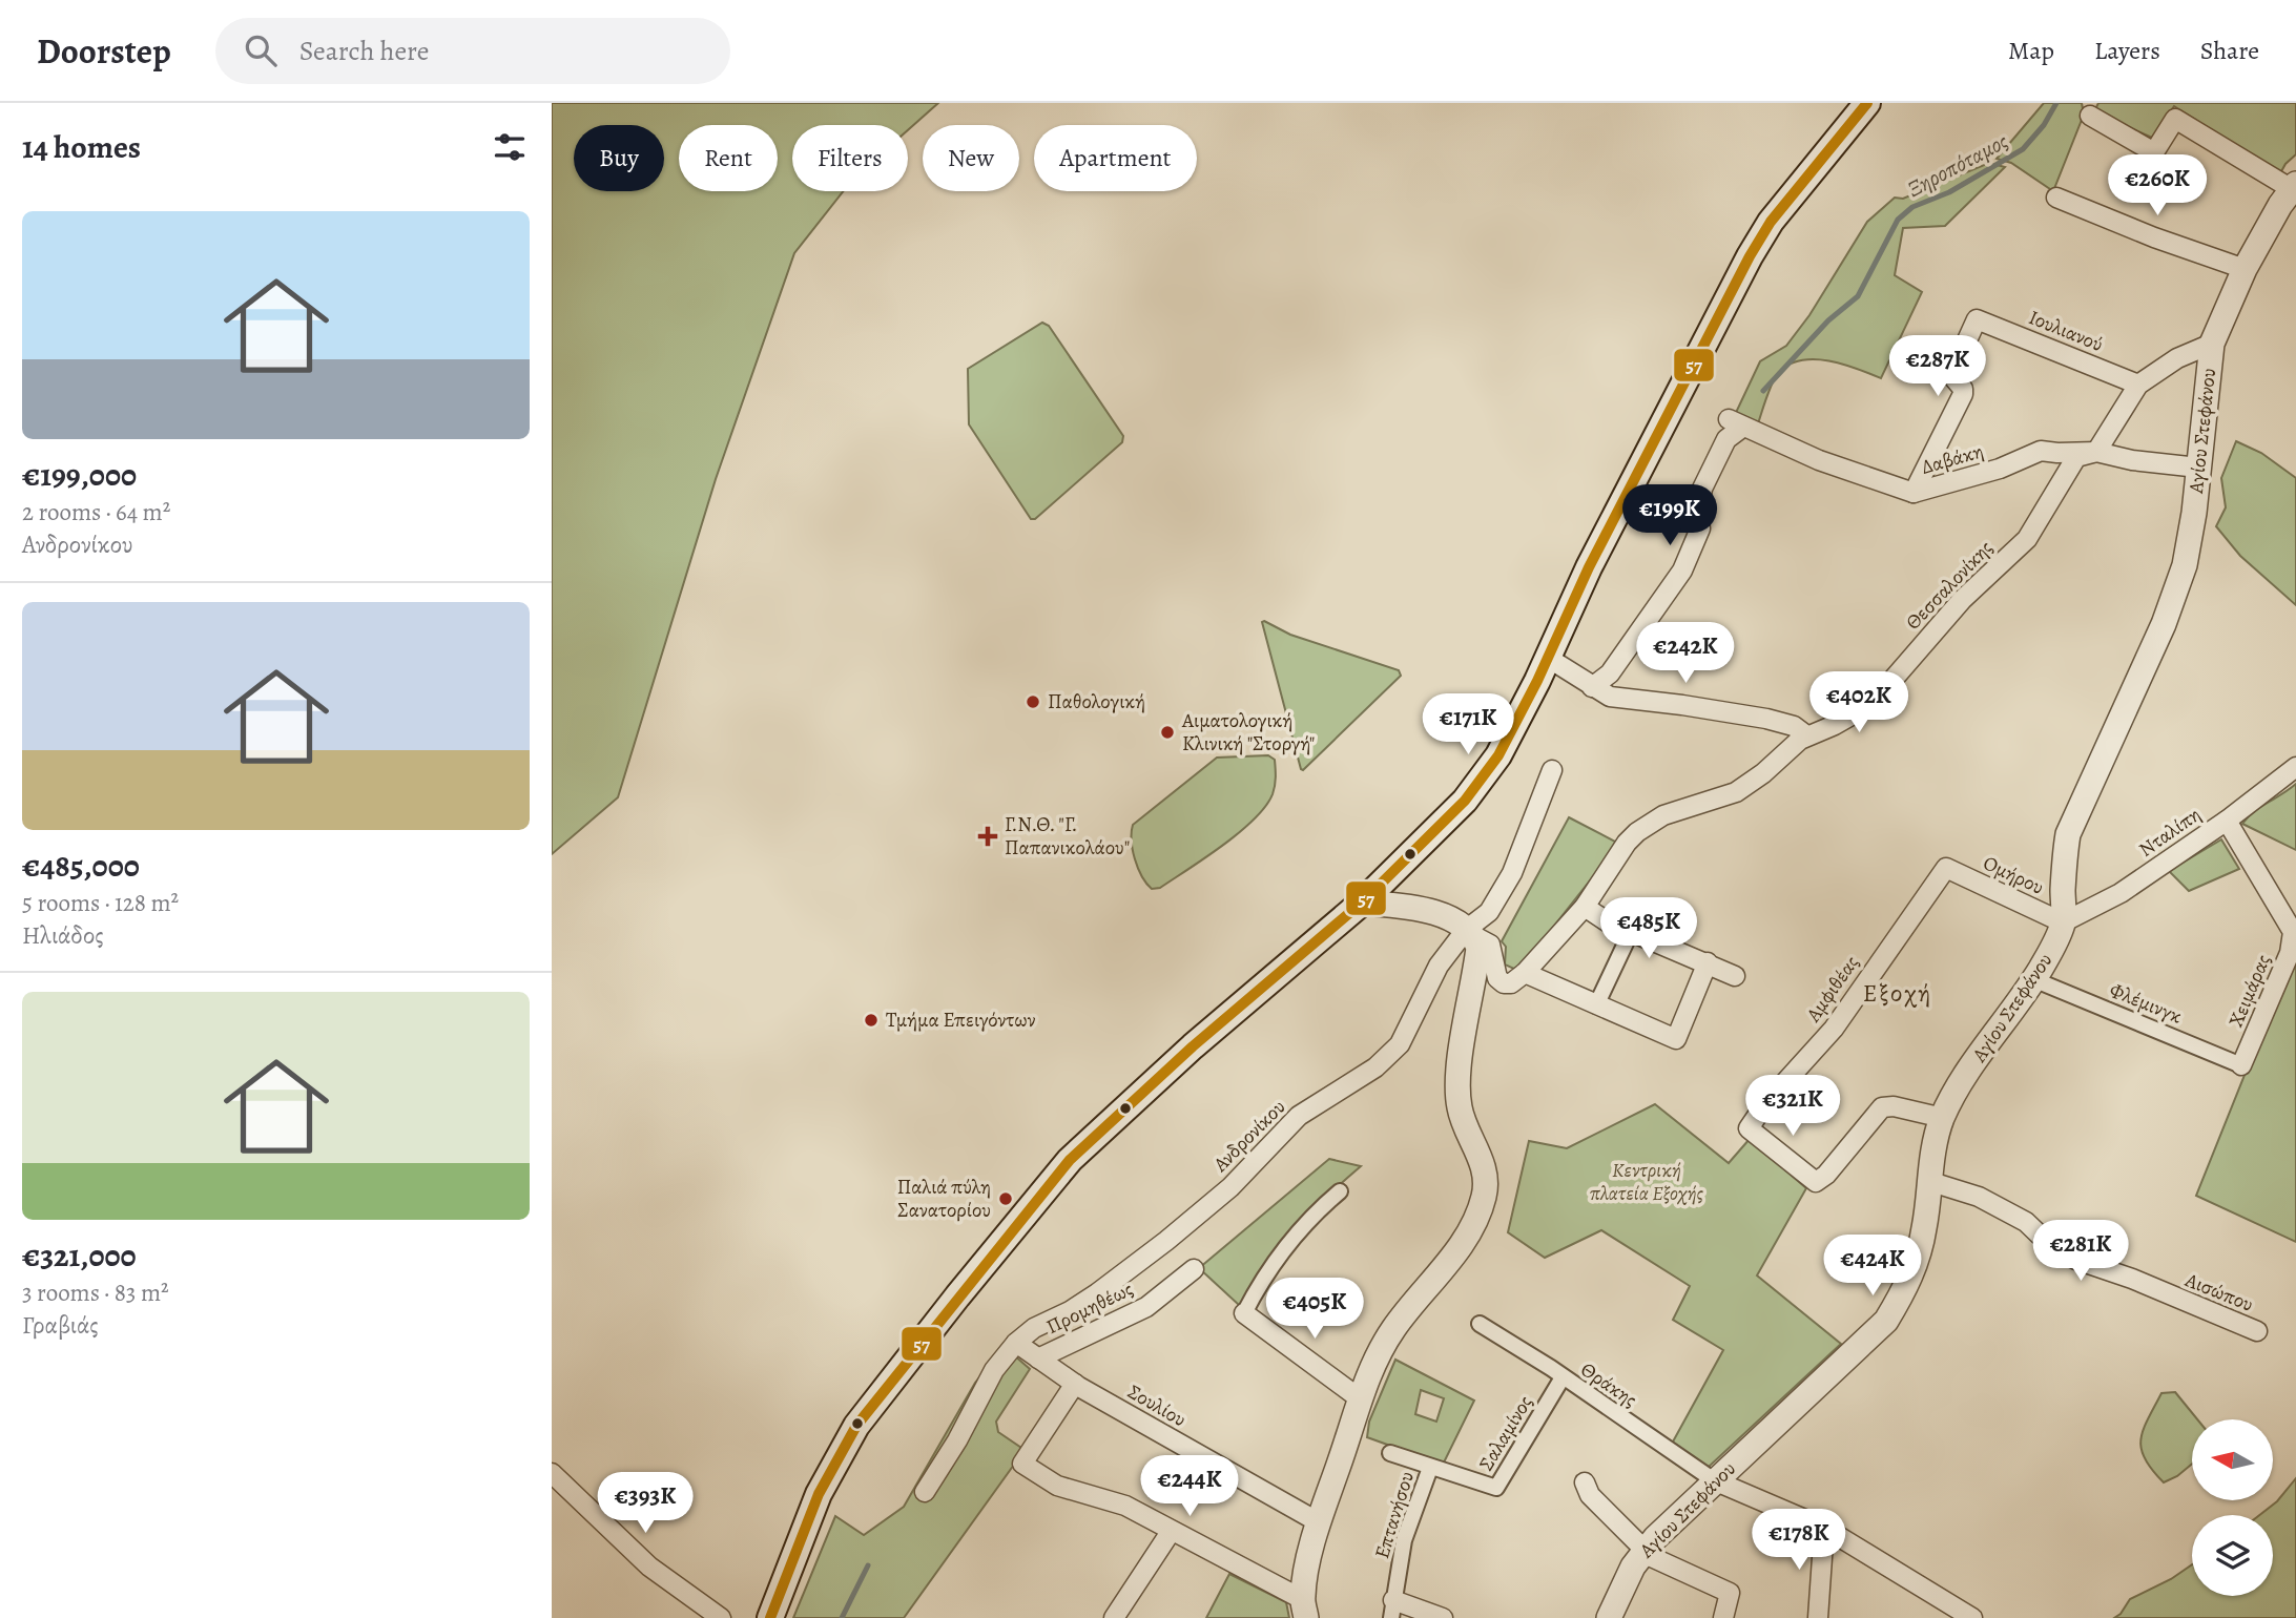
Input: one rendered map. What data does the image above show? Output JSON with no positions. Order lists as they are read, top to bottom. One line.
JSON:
{"streets":{"street":["Ιουλιανού","Αγίου Στεφάνου","Δαβάκη","Θεσσαλονίκης","Νταλίπη","Ομήρου","Αμφιθέας","Χειμάρας","Φλέμινγκ","Ανδρονίκου","Αισώπου","Προμηθέως","Θράκης","Σουλίου","Σαλαμίνος","Επτανήσου"]},"crossings":[["Ιουλιανού","Δαβάκη"],["Ιουλιανού","Θεσσαλονίκης"],["Αγίου Στεφάνου","Δαβάκη"],["Αγίου Στεφάνου","Θεσσαλονίκης"],["Αγίου Στεφάνου","Νταλίπη"],["Αγίου Στεφάνου","Ομήρου"],["Αγίου Στεφάνου","Αμφιθέας"],["Αγίου Στεφάνου","Φλέμινγκ"],["Αγίου Στεφάνου","Αισώπου"],["Αγίου Στεφάνου","Θράκης"],["Δαβάκη","Θεσσαλονίκης"],["Νταλίπη","Ομήρου"],["Νταλίπη","Χειμάρας"],["Ομήρου","Αμφιθέας"],["Χειμάρας","Φλέμινγκ"],["Ανδρονίκου","Σουλίου"],["Προμηθέως","Σουλίου"],["Θράκης","Σαλαμίνος"],["Σαλαμίνος","Επτανήσου"]],"districts":["Εξοχή"],"water":["Ξηροπόταμος"],"parks":["Κεντρική πλατεία Εξοχής"],"places":{"other":["Παθολογική","Αιματολογική Κλινική \"Στοργή\"","Τμήμα Επειγόντων","Παλιά πύλη Σανατορίου"],"health":["Γ.Ν.Θ. \"Γ. Παπανικολάου\""]},"lines":["transit line 57"],"north":"left","page":{"header":"Doorstep","search":"Search here","nav":["Map","Layers","Share"],"heading":"14 homes","chip":["Buy","Rent","Filters","New","Apartment"],"price":["€260K","€287K","€199K","€242K","€402K","€171K","€485K","€321K","€281K","€424K","€405K","€244K","€393K","€178K"],"list":[{"name":"€199,000","note":"2 rooms · 64 m² · Ανδρονίκου"},{"name":"€485,000","note":"5 rooms · 128 m² · Ηλιάδος"},{"name":"€321,000","note":"3 rooms · 83 m² · Γραβιάς"}]}}
